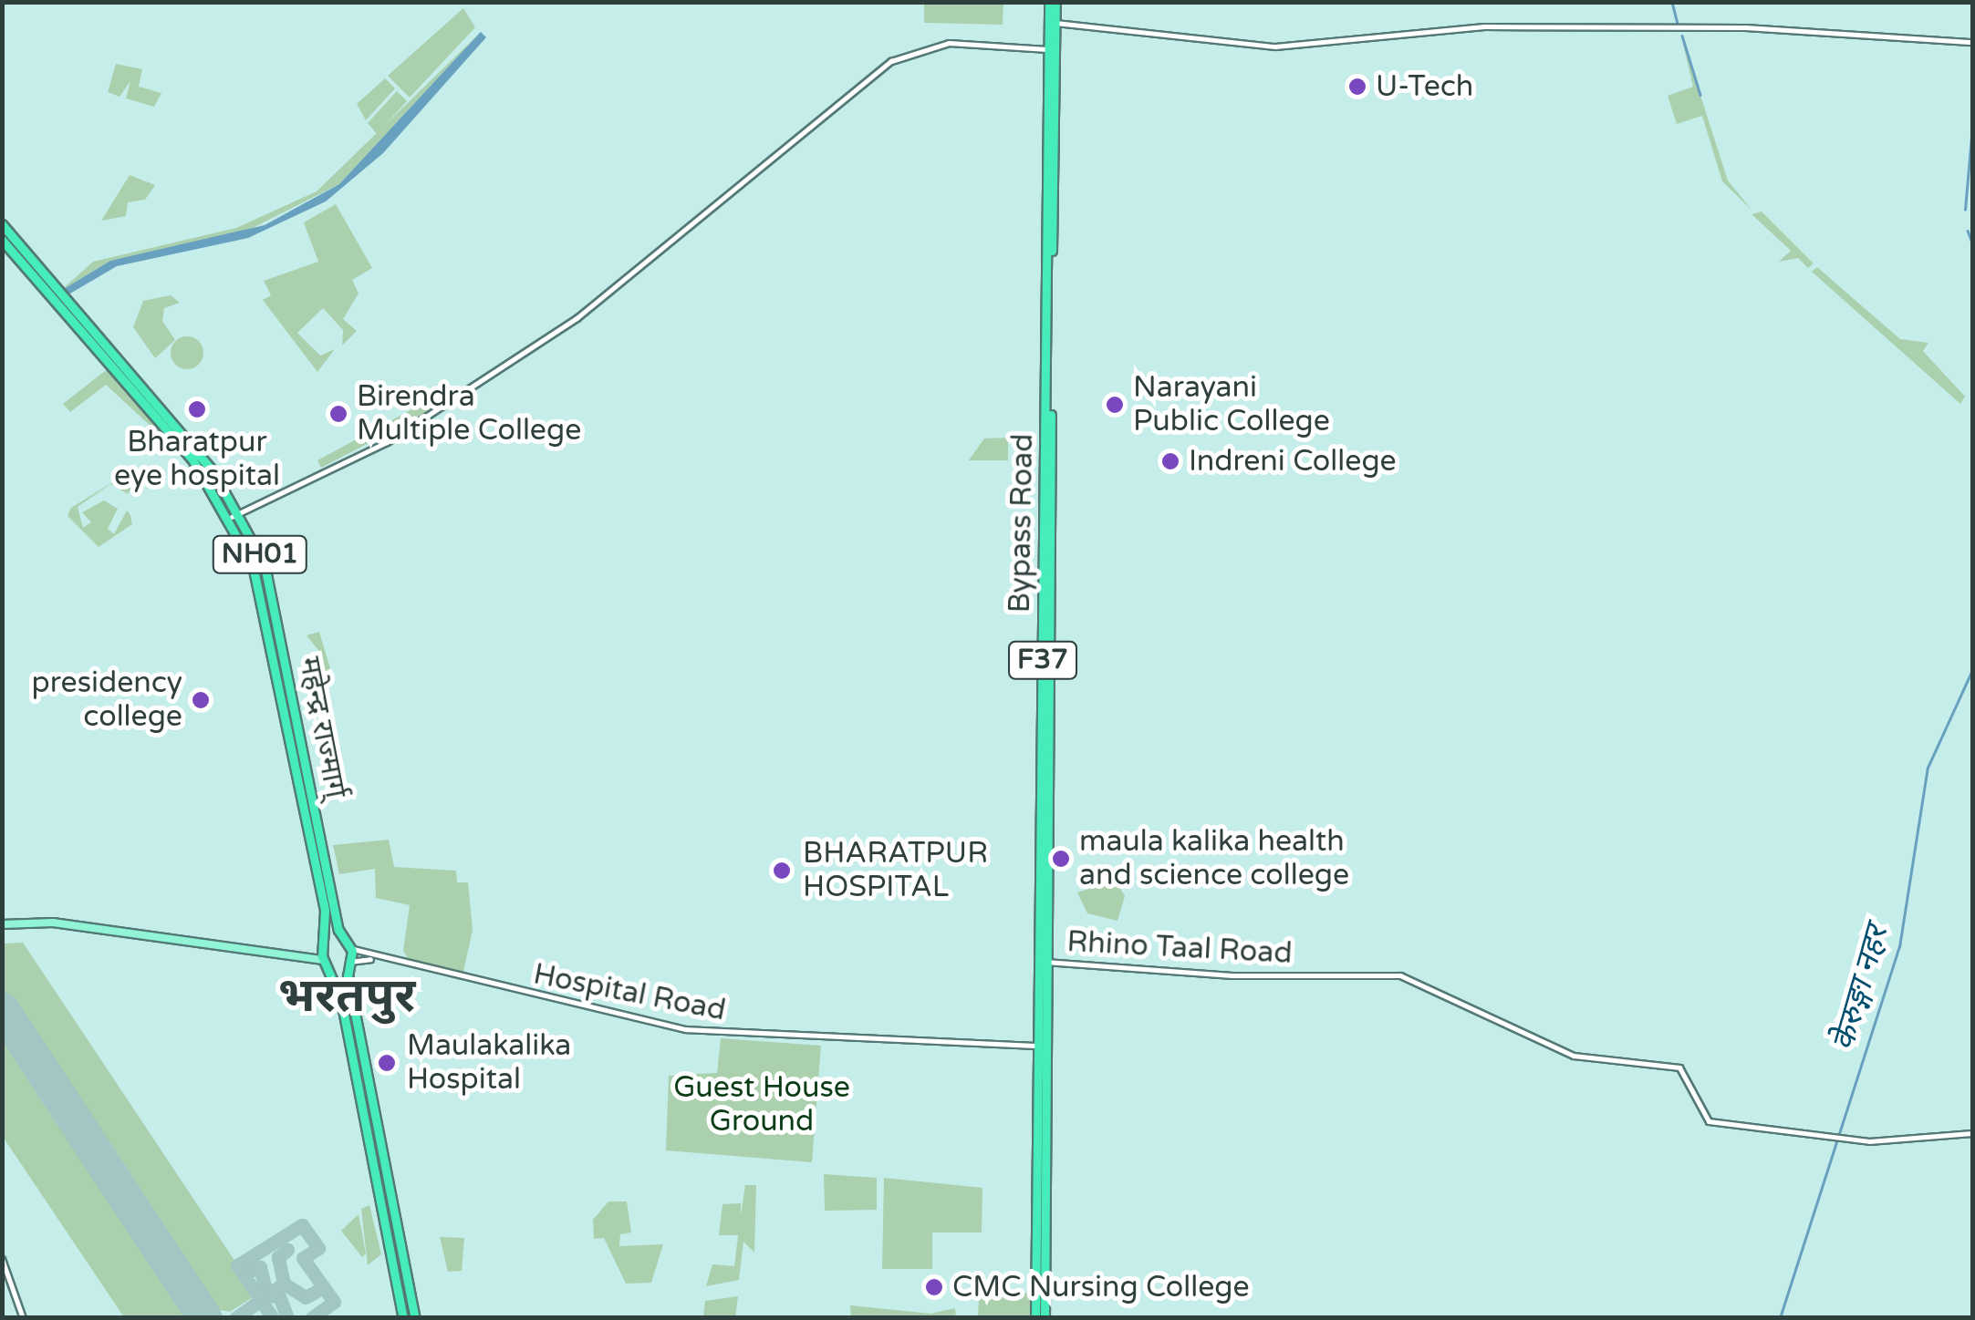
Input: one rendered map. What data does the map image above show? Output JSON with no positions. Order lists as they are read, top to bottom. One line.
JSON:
{"streets":{"highway":["Bypass Road","NH01","F37","महेन्द्र राज्मार्ग्"],"street":["Rhino Taal Road","Hospital Road"]},"crossings":[["Bypass Road","Rhino Taal Road"],["Bypass Road","Hospital Road"],["महेन्द्र राज्मार्ग्","Hospital Road"]],"districts":["भरतपुर"],"water":["केेरुङ्गा नहर"],"parks":["Guest House Ground"],"places":["U-Tech","Narayani Public College","Bharatpur eye hospital","Birendra Multiple College","Indreni College","presidency college","maula kalika health and science college","BHARATPUR HOSPITAL","Maulakalika Hospital","CMC Nursing College"]}
